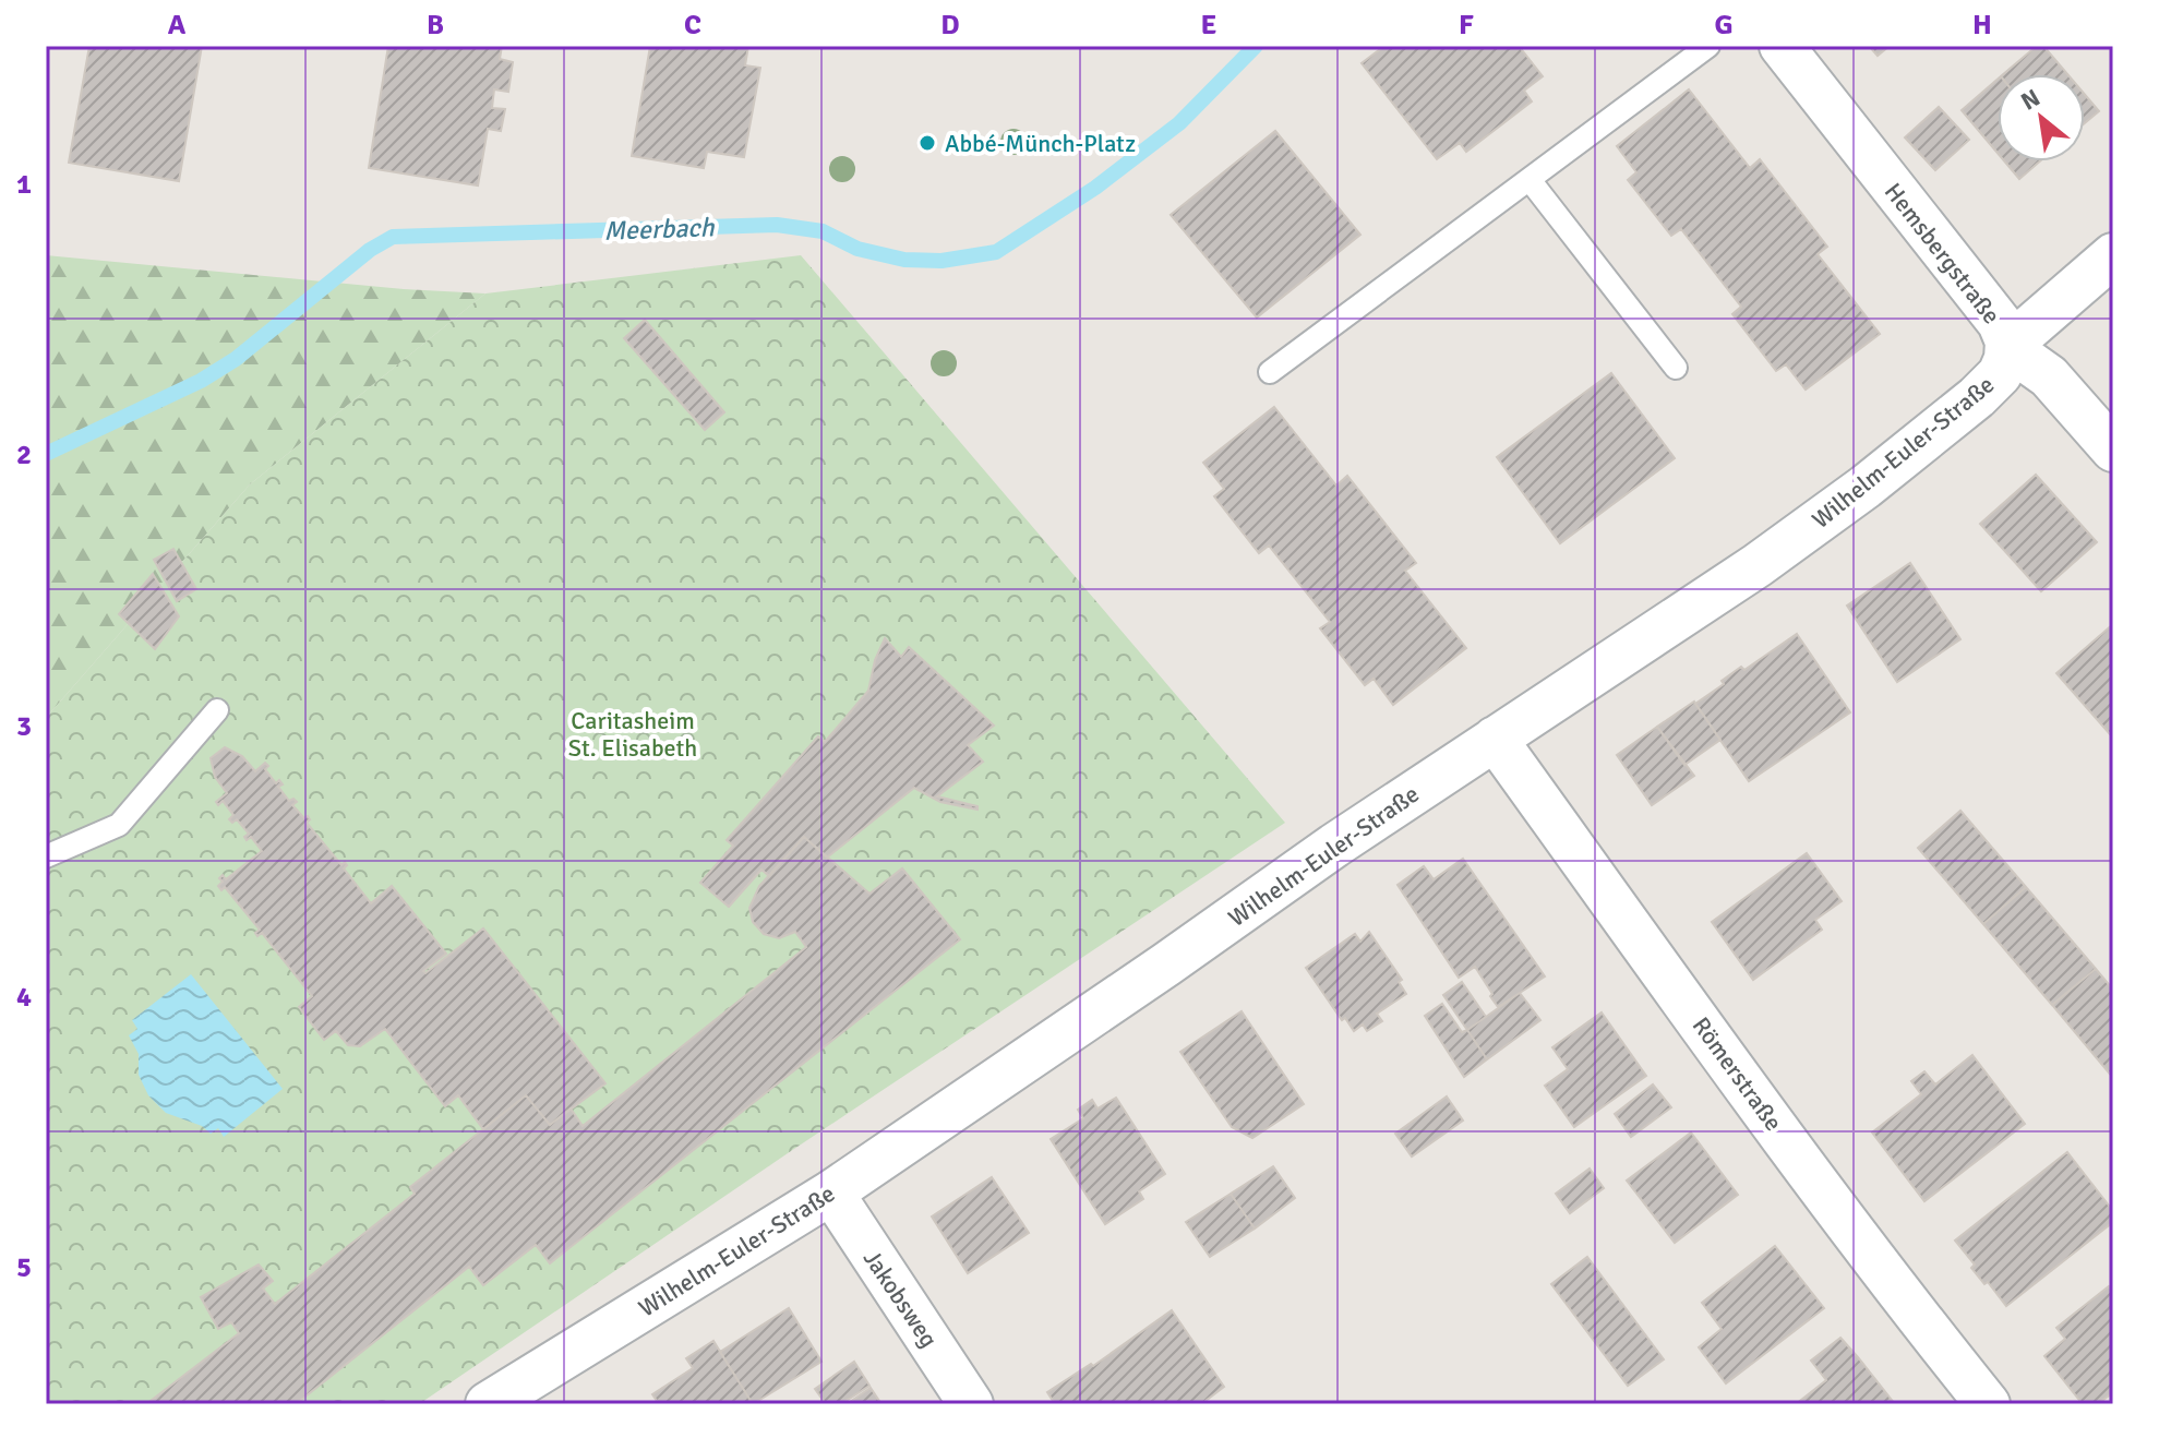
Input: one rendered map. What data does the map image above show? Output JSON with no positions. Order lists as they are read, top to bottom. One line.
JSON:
{"streets":{"street":["Hemsbergstraße","Wilhelm-Euler-Straße","Römerstraße","Jakobsweg"]},"crossings":[["Hemsbergstraße","Wilhelm-Euler-Straße"],["Wilhelm-Euler-Straße","Römerstraße"],["Wilhelm-Euler-Straße","Jakobsweg"]],"water":["Meerbach"],"parks":["Caritasheim St. Elisabeth"],"places":["Abbé-Münch-Platz"],"north":"top left","grid":{"columns":["A","B","C","D","E","F","G","H"],"rows":["1","2","3","4","5"]}}
